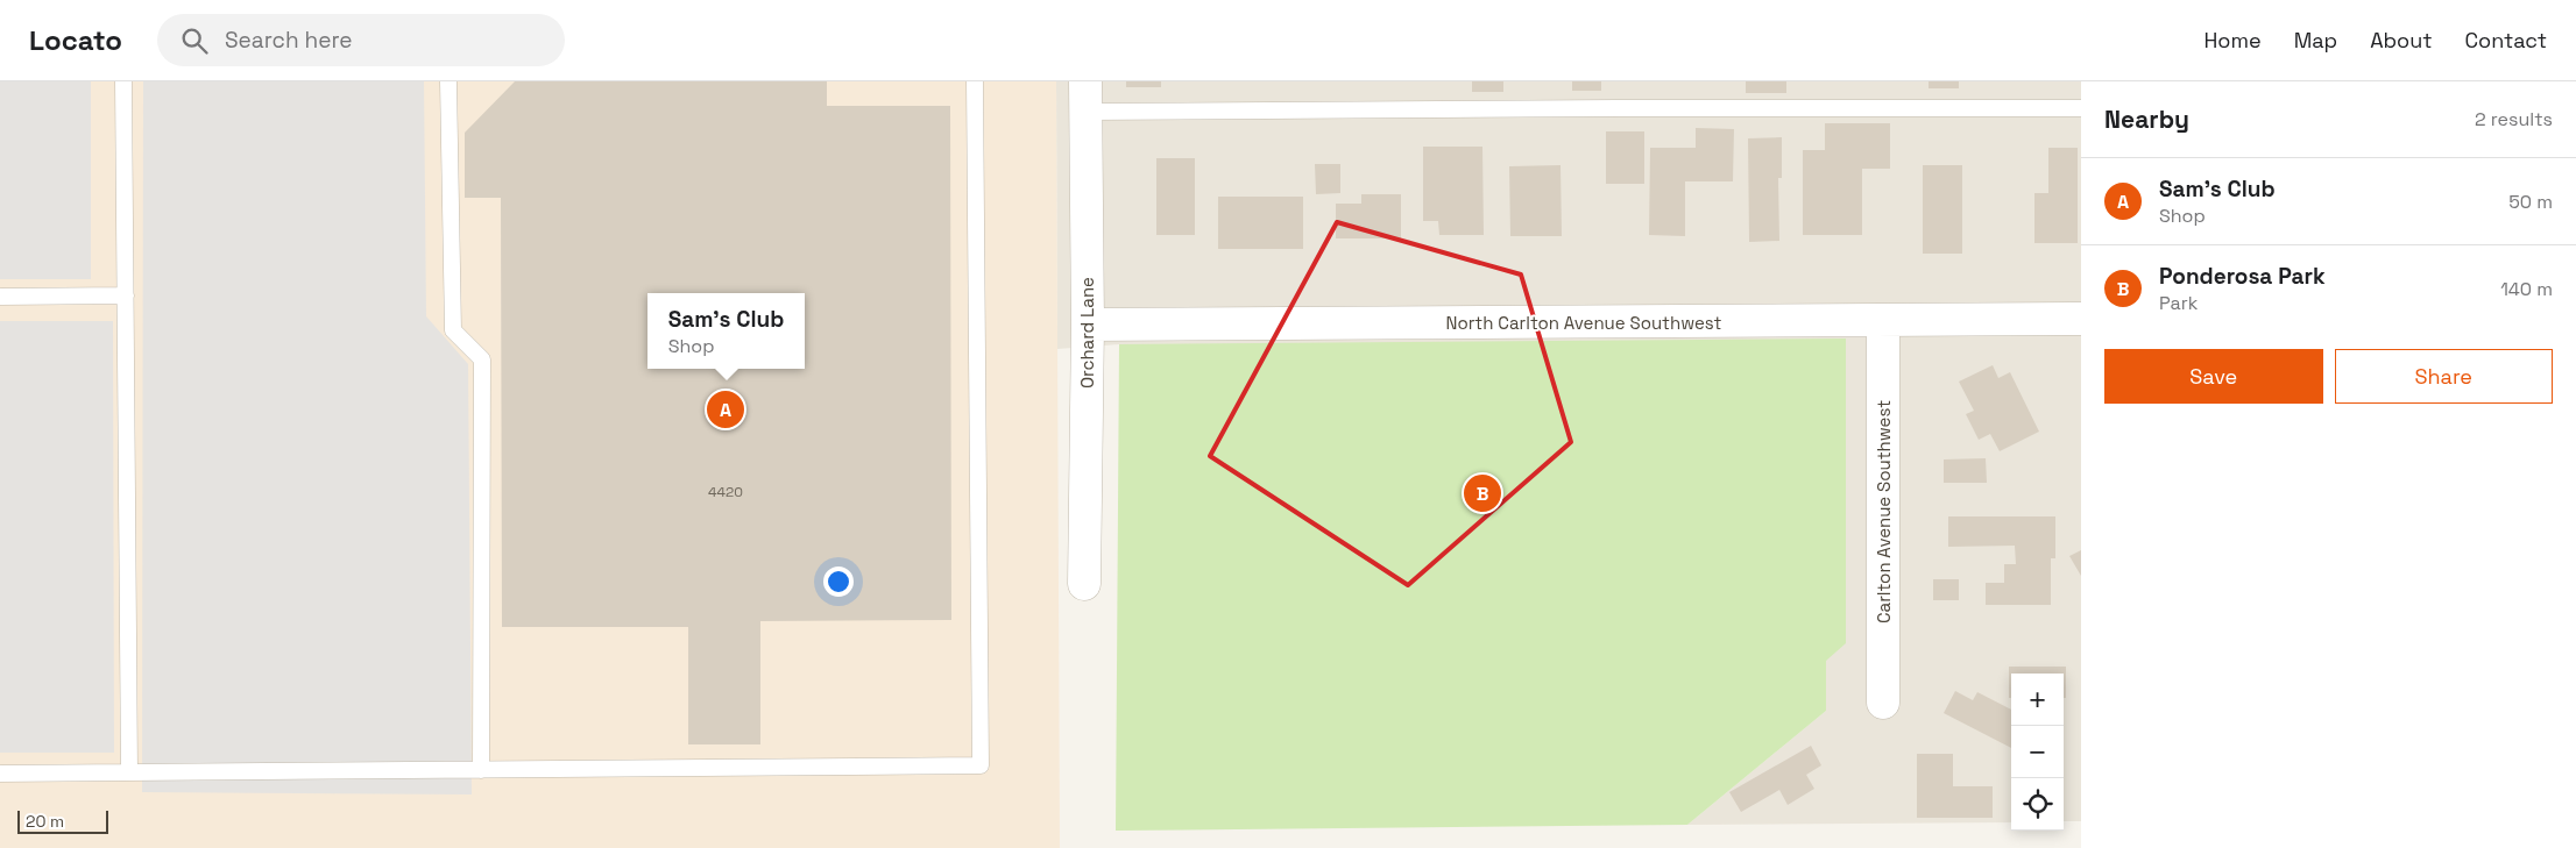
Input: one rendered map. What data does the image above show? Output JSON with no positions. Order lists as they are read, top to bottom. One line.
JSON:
{"streets":{"street":["North Carlton Avenue Southwest","Orchard Lane","Carlton Avenue Southwest"]},"crossings":[["North Carlton Avenue Southwest","Orchard Lane"],["North Carlton Avenue Southwest","Carlton Avenue Southwest"]],"house_numbers":["4420"],"scale_bar":"20 m","page":{"header":"Locato","search":"Search here","nav":["Home","Map","About","Contact"],"heading":["Nearby","2 results"],"list":[{"mark":"A","name":"Sam's Club","note":"Shop","value":"50 m"},{"mark":"B","name":"Ponderosa Park","note":"Park","value":"140 m"}],"popup":["Sam's Club","Shop"],"buttons":["Save","Share"],"pins":["A","B"],"map_buttons":["+","−"],"scale":"20 m"}}
